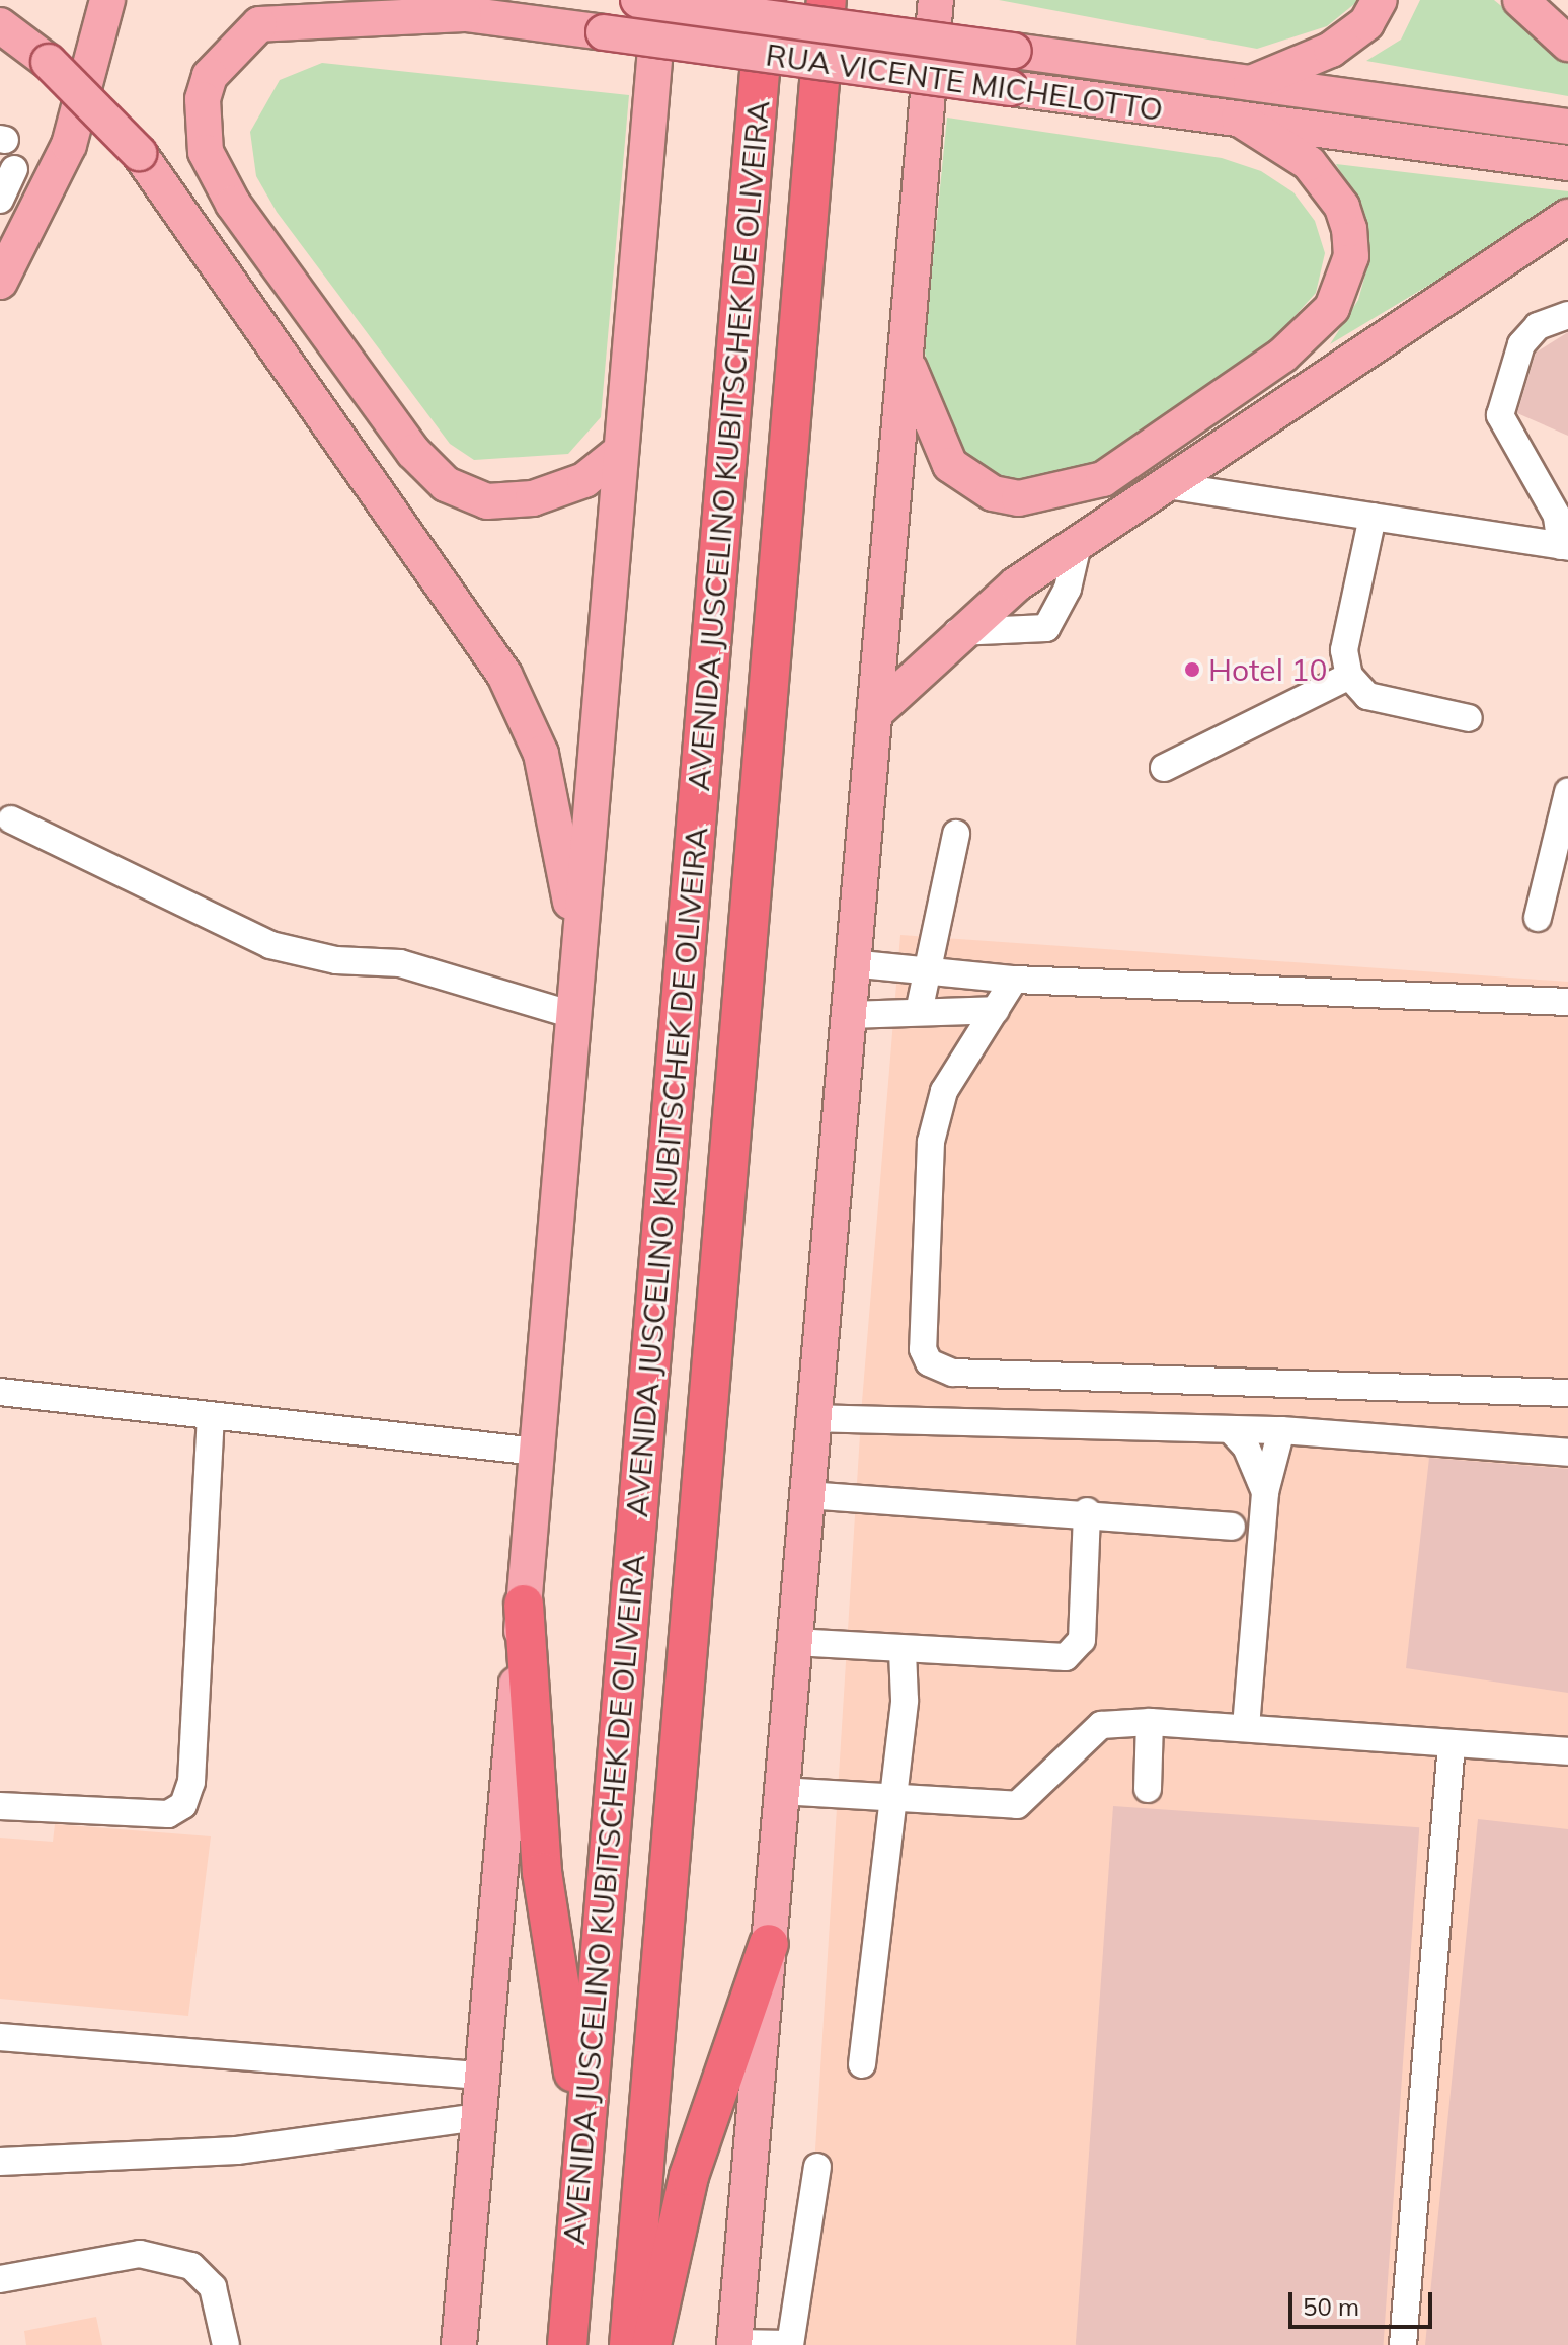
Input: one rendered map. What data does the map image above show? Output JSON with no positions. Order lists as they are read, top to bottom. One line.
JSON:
{"streets":{"highway":["AVENIDA JUSCELINO KUBITSCHEK DE OLIVEIRA"],"main road":["RUA VICENTE MICHELOTTO"]},"places":["Hotel 10"],"scale_bar":"50 m"}
